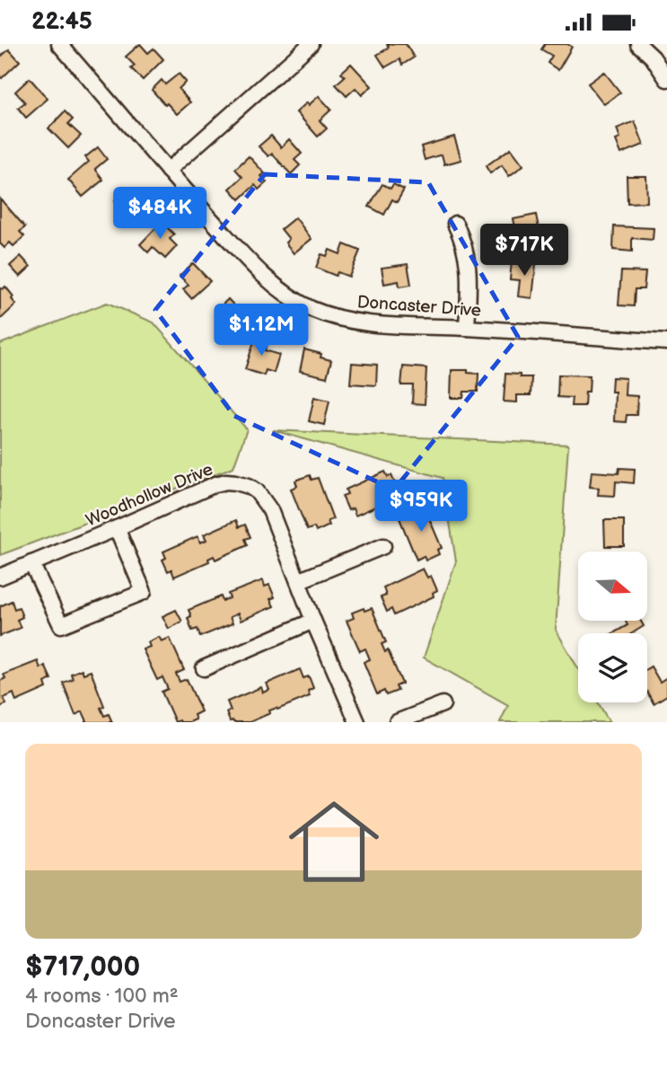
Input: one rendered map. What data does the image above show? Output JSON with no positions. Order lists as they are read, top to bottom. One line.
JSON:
{"streets":{"street":["Doncaster Drive","Woodhollow Drive"]},"north":"right","page":{"status":"22:45","price":["$484K","$717K","$1.12M","$959K"],"list":[{"name":"$717,000","note":"4 rooms · 100 m² · Doncaster Drive"}]}}
